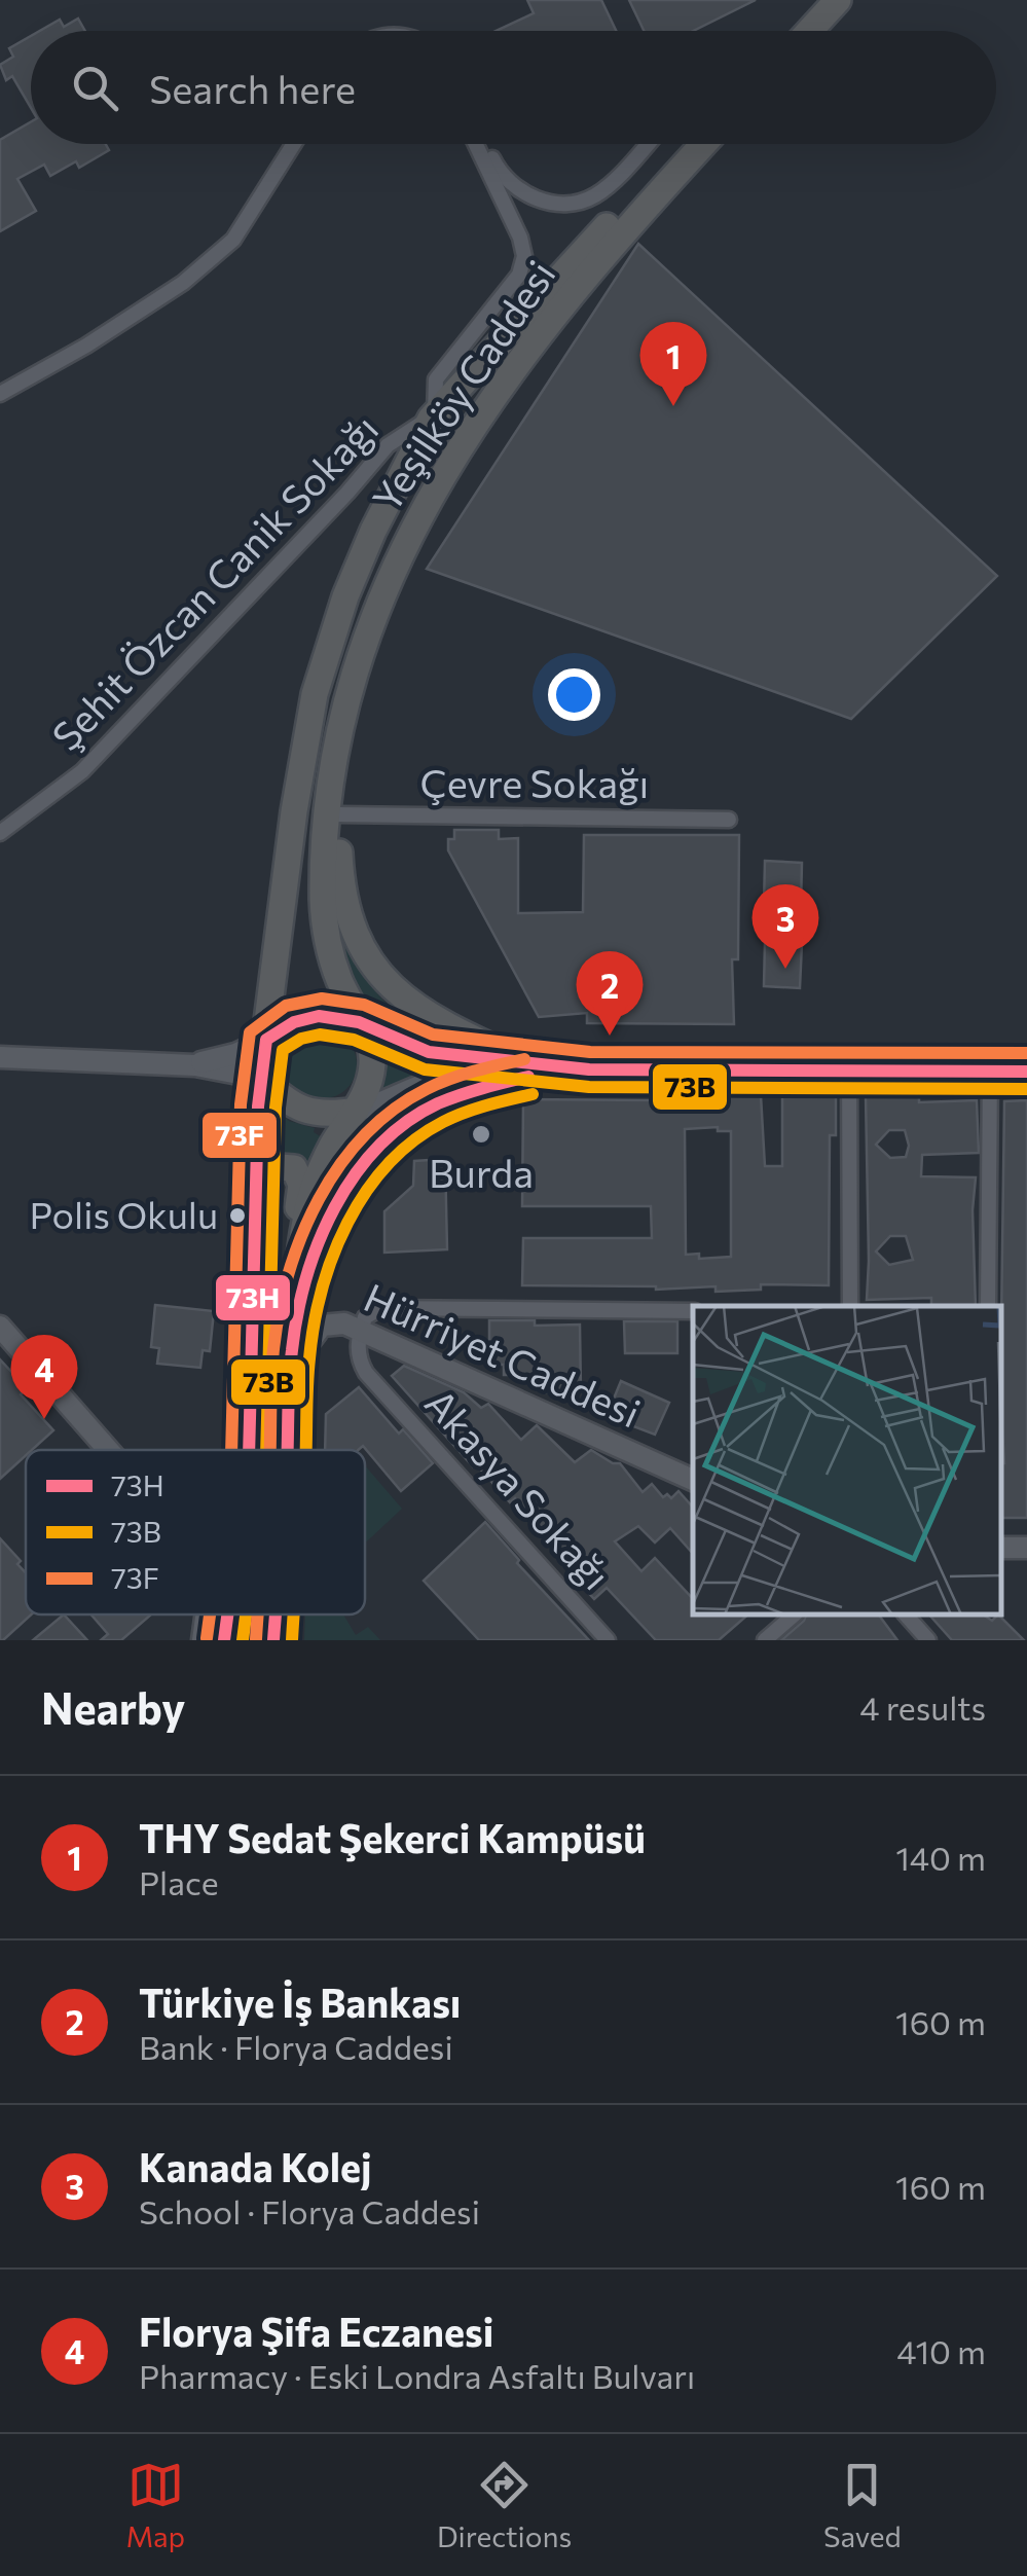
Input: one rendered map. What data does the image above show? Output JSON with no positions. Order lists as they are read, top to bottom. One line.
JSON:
{"streets":{"highway":["Yeşilköy Caddesi"],"main road":["Hürriyet Caddesi"],"street":["Şehit Özcan Canik Sokağı","Çevre Sokağı","Akasya Sokağı"]},"crossings":[["Yeşilköy Caddesi","Şehit Özcan Canik Sokağı"],["Yeşilköy Caddesi","Hürriyet Caddesi"],["Hürriyet Caddesi","Akasya Sokağı"]],"places":["Burda","Polis Okulu"],"lines":["transit line 73F","transit line 73H","transit line 73B"],"legend":["73H","73B","73F"],"page":{"search":"Search here","pins":["1","3","2","4"],"heading":["Nearby","4 results"],"list":[{"mark":"1","name":"THY Sedat Şekerci Kampüsü","note":"Place","value":"140 m"},{"mark":"2","name":"Türkiye İş Bankası","note":"Bank · Florya Caddesi","value":"160 m"},{"mark":"3","name":"Kanada Kolej","note":"School · Florya Caddesi","value":"160 m"},{"mark":"4","name":"Florya Şifa Eczanesi","note":"Pharmacy · Eski Londra Asfaltı Bulvarı","value":"410 m"}],"nav":["Map","Directions","Saved"]}}
